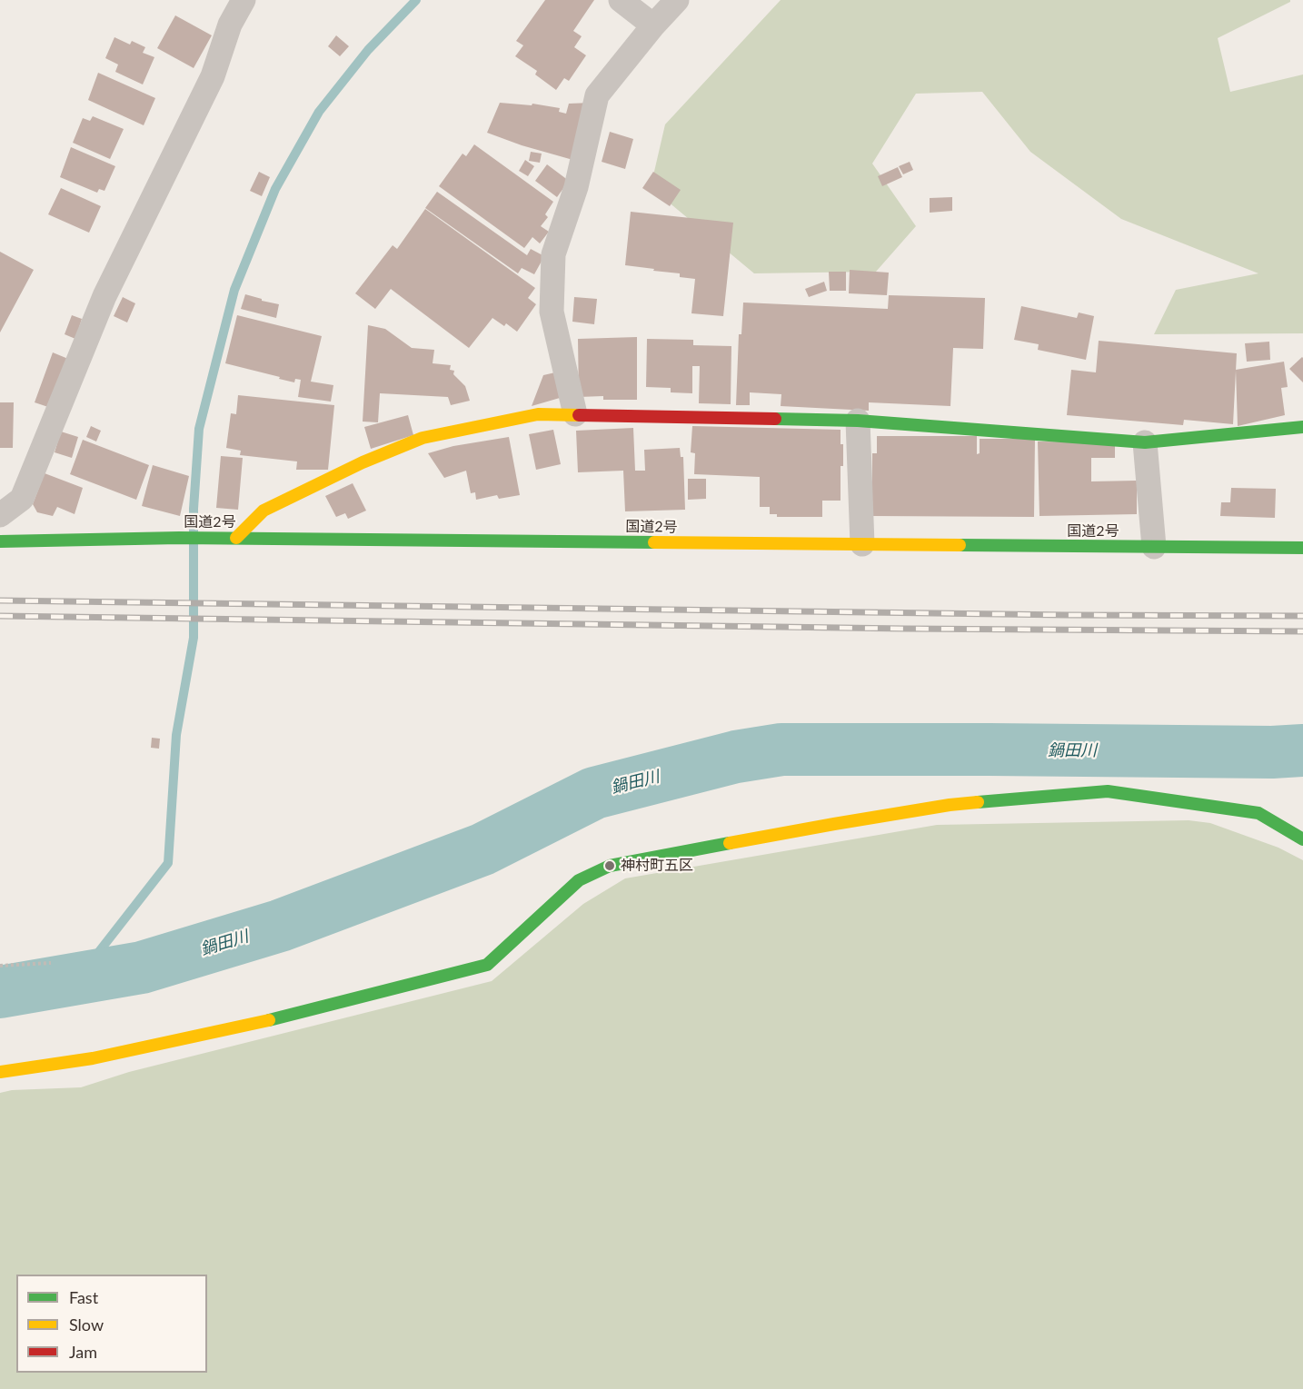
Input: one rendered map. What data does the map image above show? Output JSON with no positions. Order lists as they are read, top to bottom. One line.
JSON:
{"streets":{"main road":["国道2号"]},"water":["鍋田川"],"places":["神村町五区"],"legend":["Fast","Slow","Jam"]}
